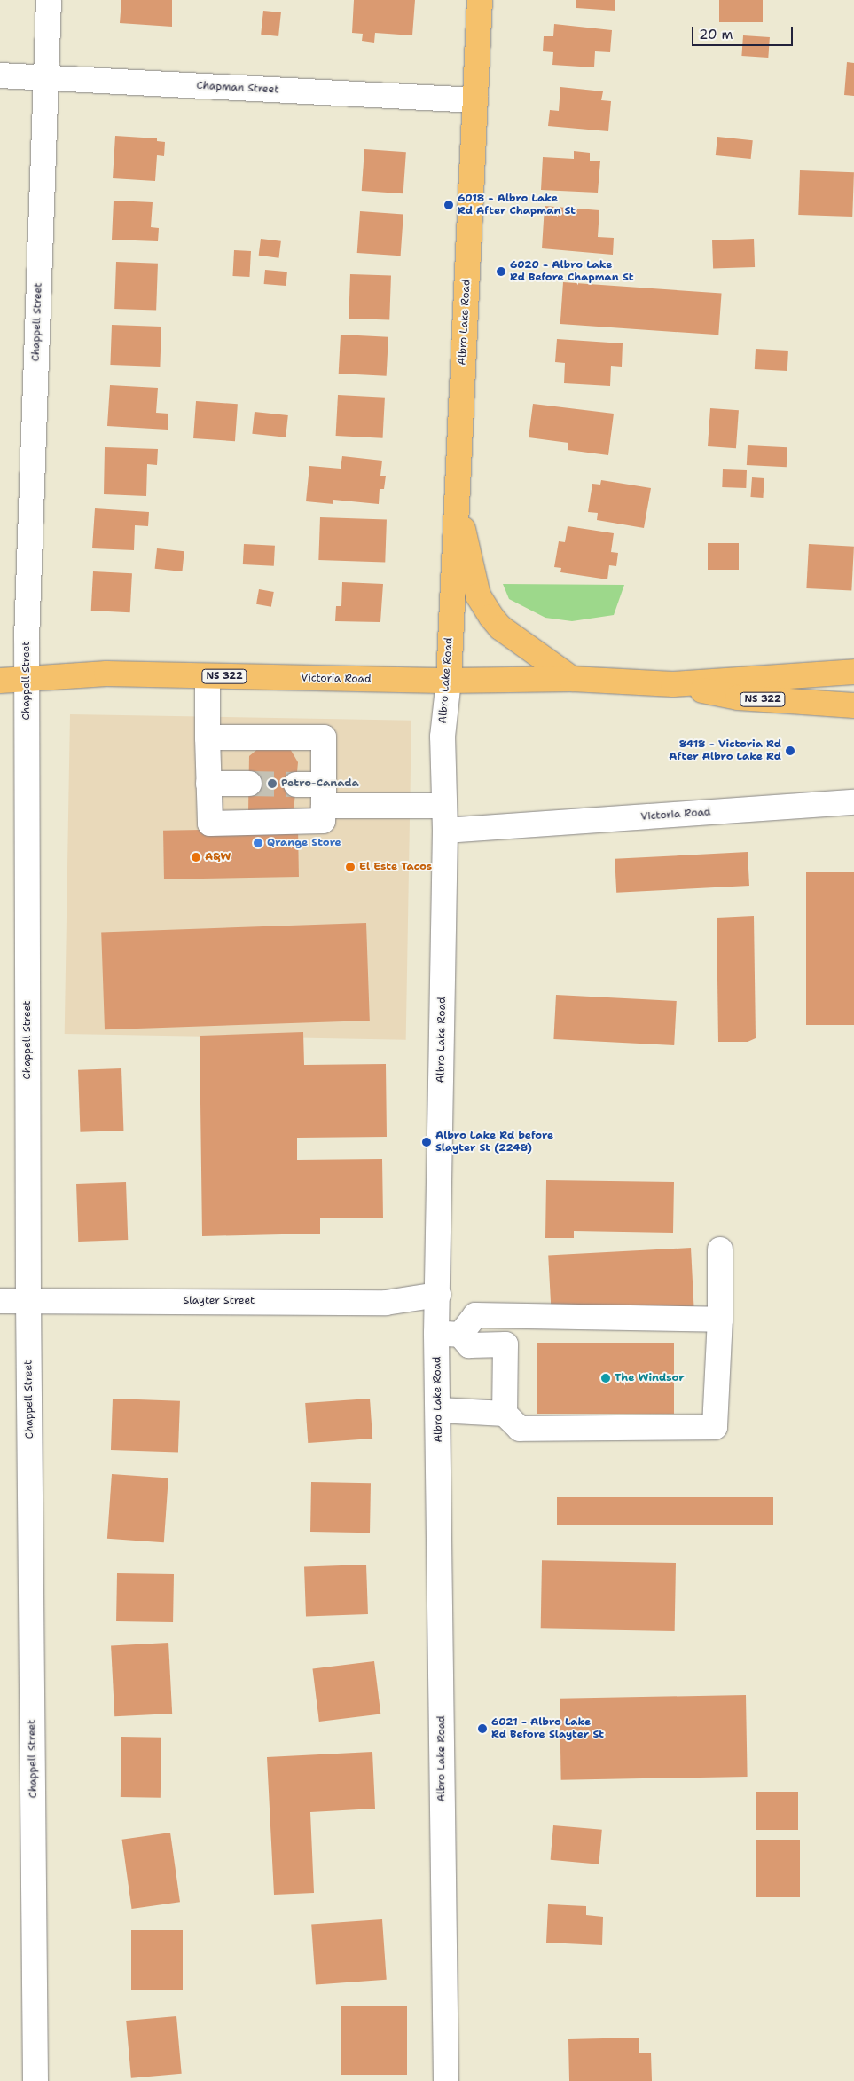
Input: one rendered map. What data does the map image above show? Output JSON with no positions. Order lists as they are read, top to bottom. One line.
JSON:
{"streets":{"main road":["Albro Lake Road","NS 322","Victoria Road"],"street":["Chapman Street","Chappell Street","Slayter Street"]},"crossings":[["Chapman Street","Chappell Street"],["Chapman Street","Albro Lake Road"],["Chappell Street","Victoria Road"],["Chappell Street","Slayter Street"],["Albro Lake Road","Victoria Road"],["Albro Lake Road","Slayter Street"]],"places":["6018 - Albro Lake Rd After Chapman St","6020 - Albro Lake Rd Before Chapman St","8418 - Victoria Rd After Albro Lake Rd","Petro-Canada","Qrange Store","A&W","El Este Tacos","Albro Lake Rd before Slayter St (2248)","The Windsor","6021 - Albro Lake Rd Before Slayter St"],"scale_bar":"20 m"}
